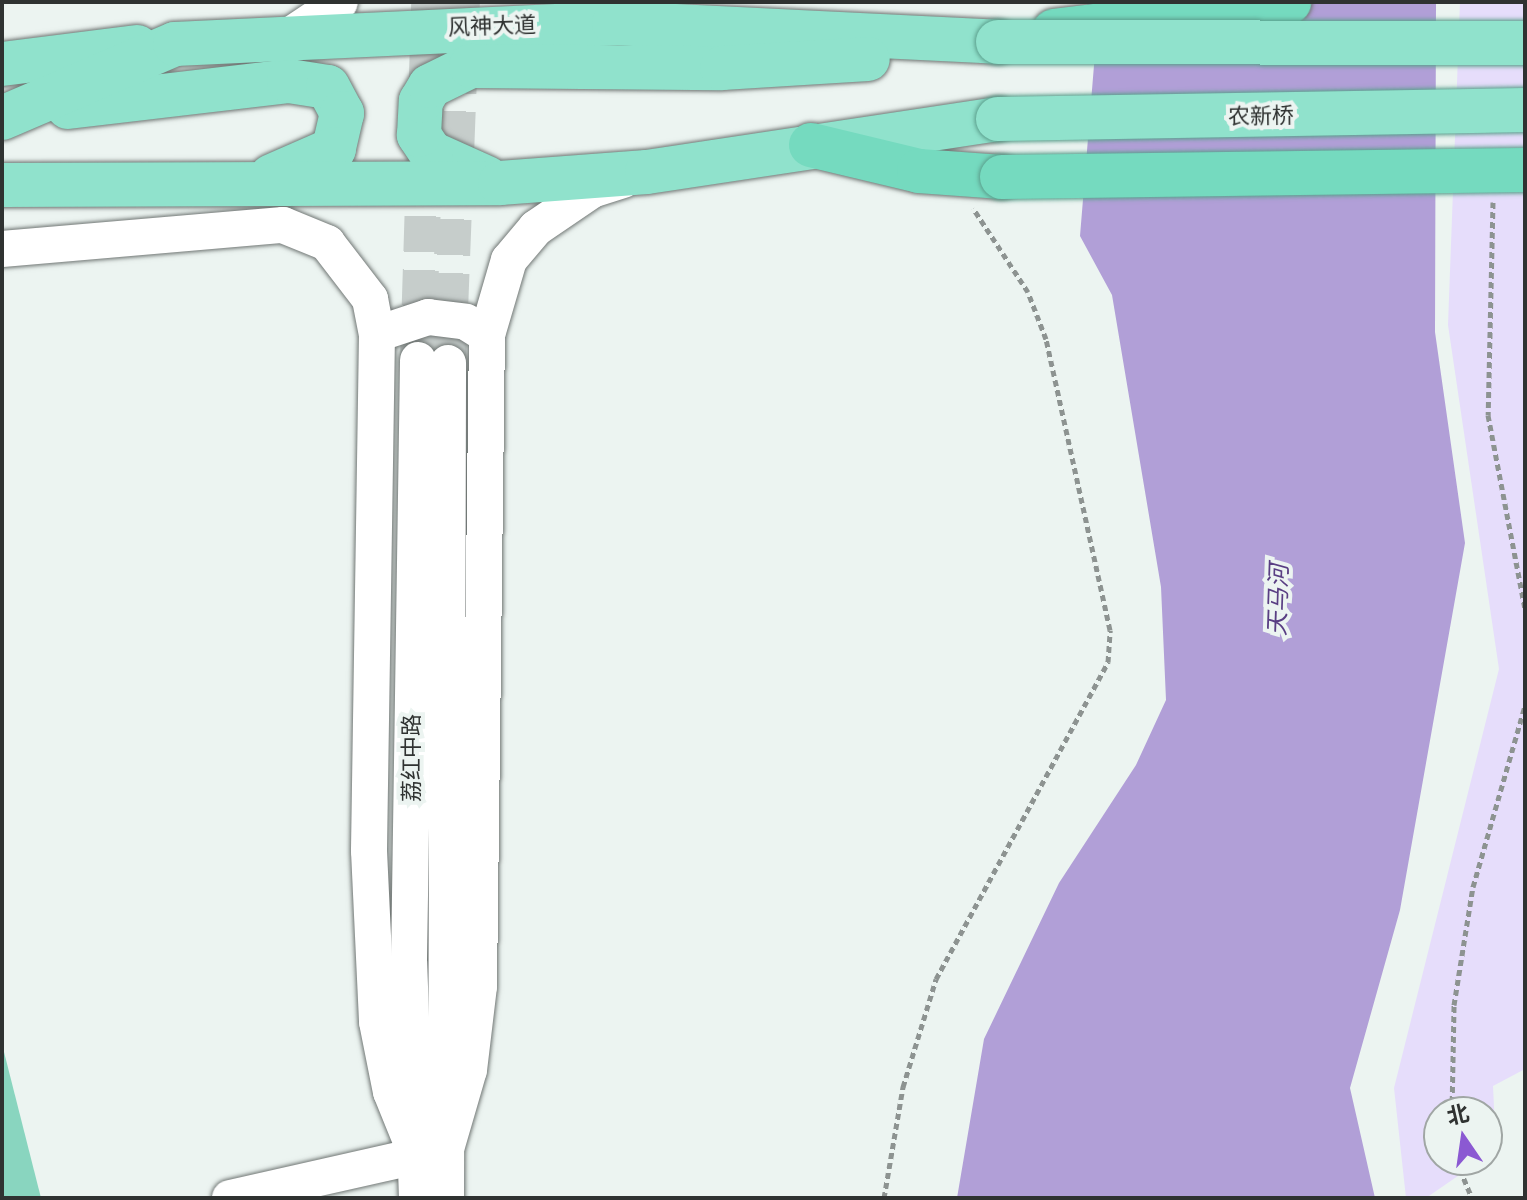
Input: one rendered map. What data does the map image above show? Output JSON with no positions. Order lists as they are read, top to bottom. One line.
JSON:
{"streets":{"highway":["风神大道","农新桥"],"street":["荔红中路"]},"water":["天马河"],"north":"top"}
